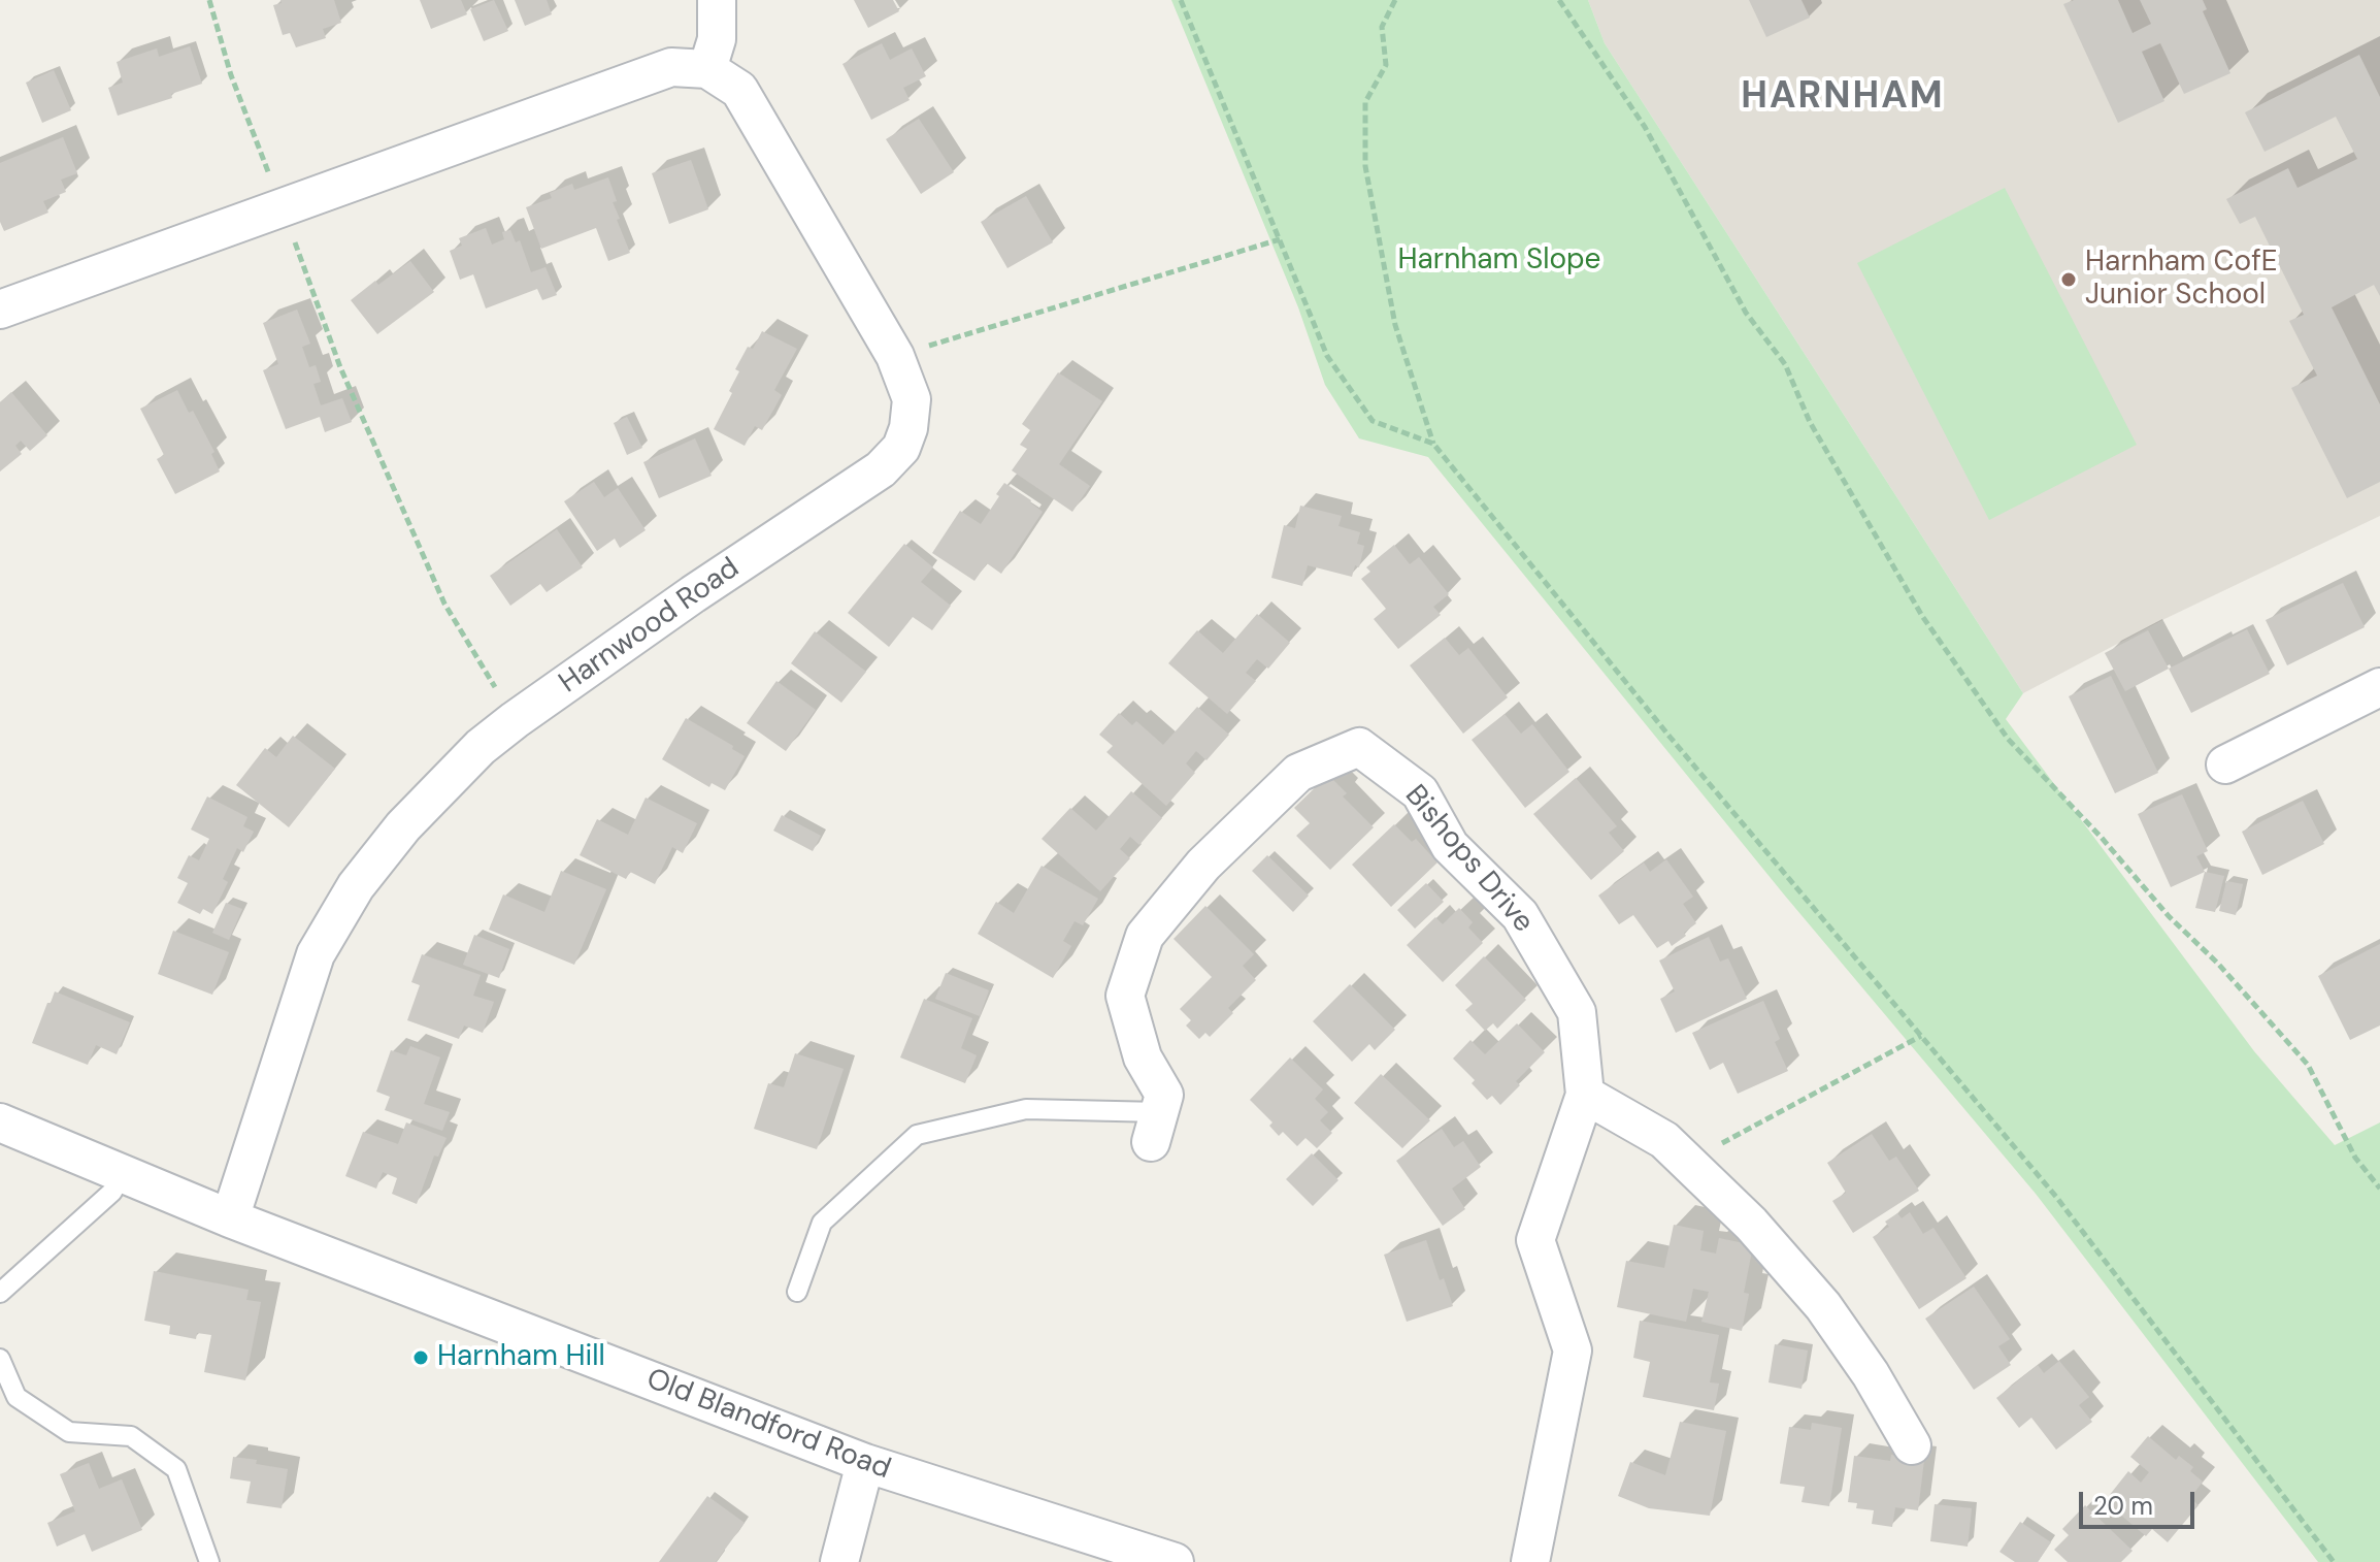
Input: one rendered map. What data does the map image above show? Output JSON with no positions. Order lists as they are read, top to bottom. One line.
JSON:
{"streets":{"street":["Harnwood Road","Bishops Drive","Old Blandford Road"]},"crossings":[["Harnwood Road","Old Blandford Road"]],"districts":["HARNHAM"],"parks":["Harnham Slope"],"places":["Harnham CofE Junior School","Harnham Hill"],"scale_bar":"20 m"}
